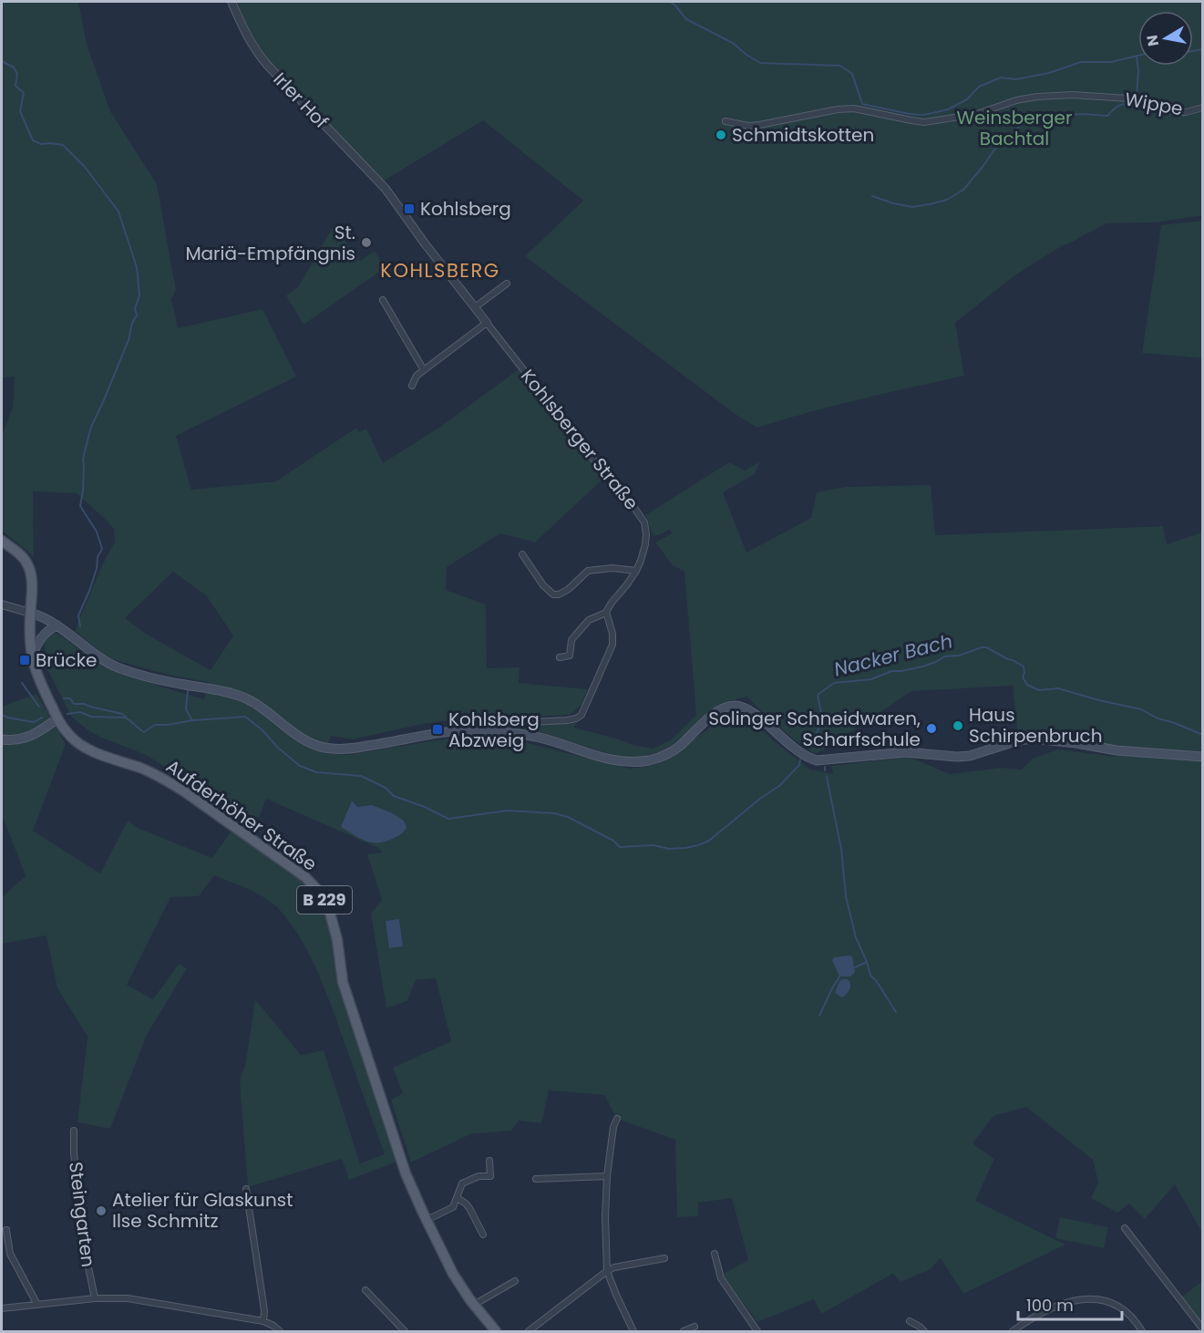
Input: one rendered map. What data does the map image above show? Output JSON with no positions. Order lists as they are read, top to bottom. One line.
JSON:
{"streets":{"main road":["Aufderhöher Straße","B 229"],"street":["Irler Hof","Wippe","Kohlsberger Straße","Steingarten"]},"crossings":[["Irler Hof","Kohlsberger Straße"],["Aufderhöher Straße","B 229"]],"districts":["KOHLSBERG"],"water":["Nacker Bach"],"parks":["Weinsberger Bachtal"],"places":{"other":["Schmidtskotten","St. Mariä-Empfängnis","Haus Schirpenbruch","Solinger Schneidwaren, Scharfschule","Atelier für Glaskunst Ilse Schmitz"],"transit":["Kohlsberg","Brücke","Kohlsberg Abzweig"]},"scale_bar":"100 m","north":"left"}
